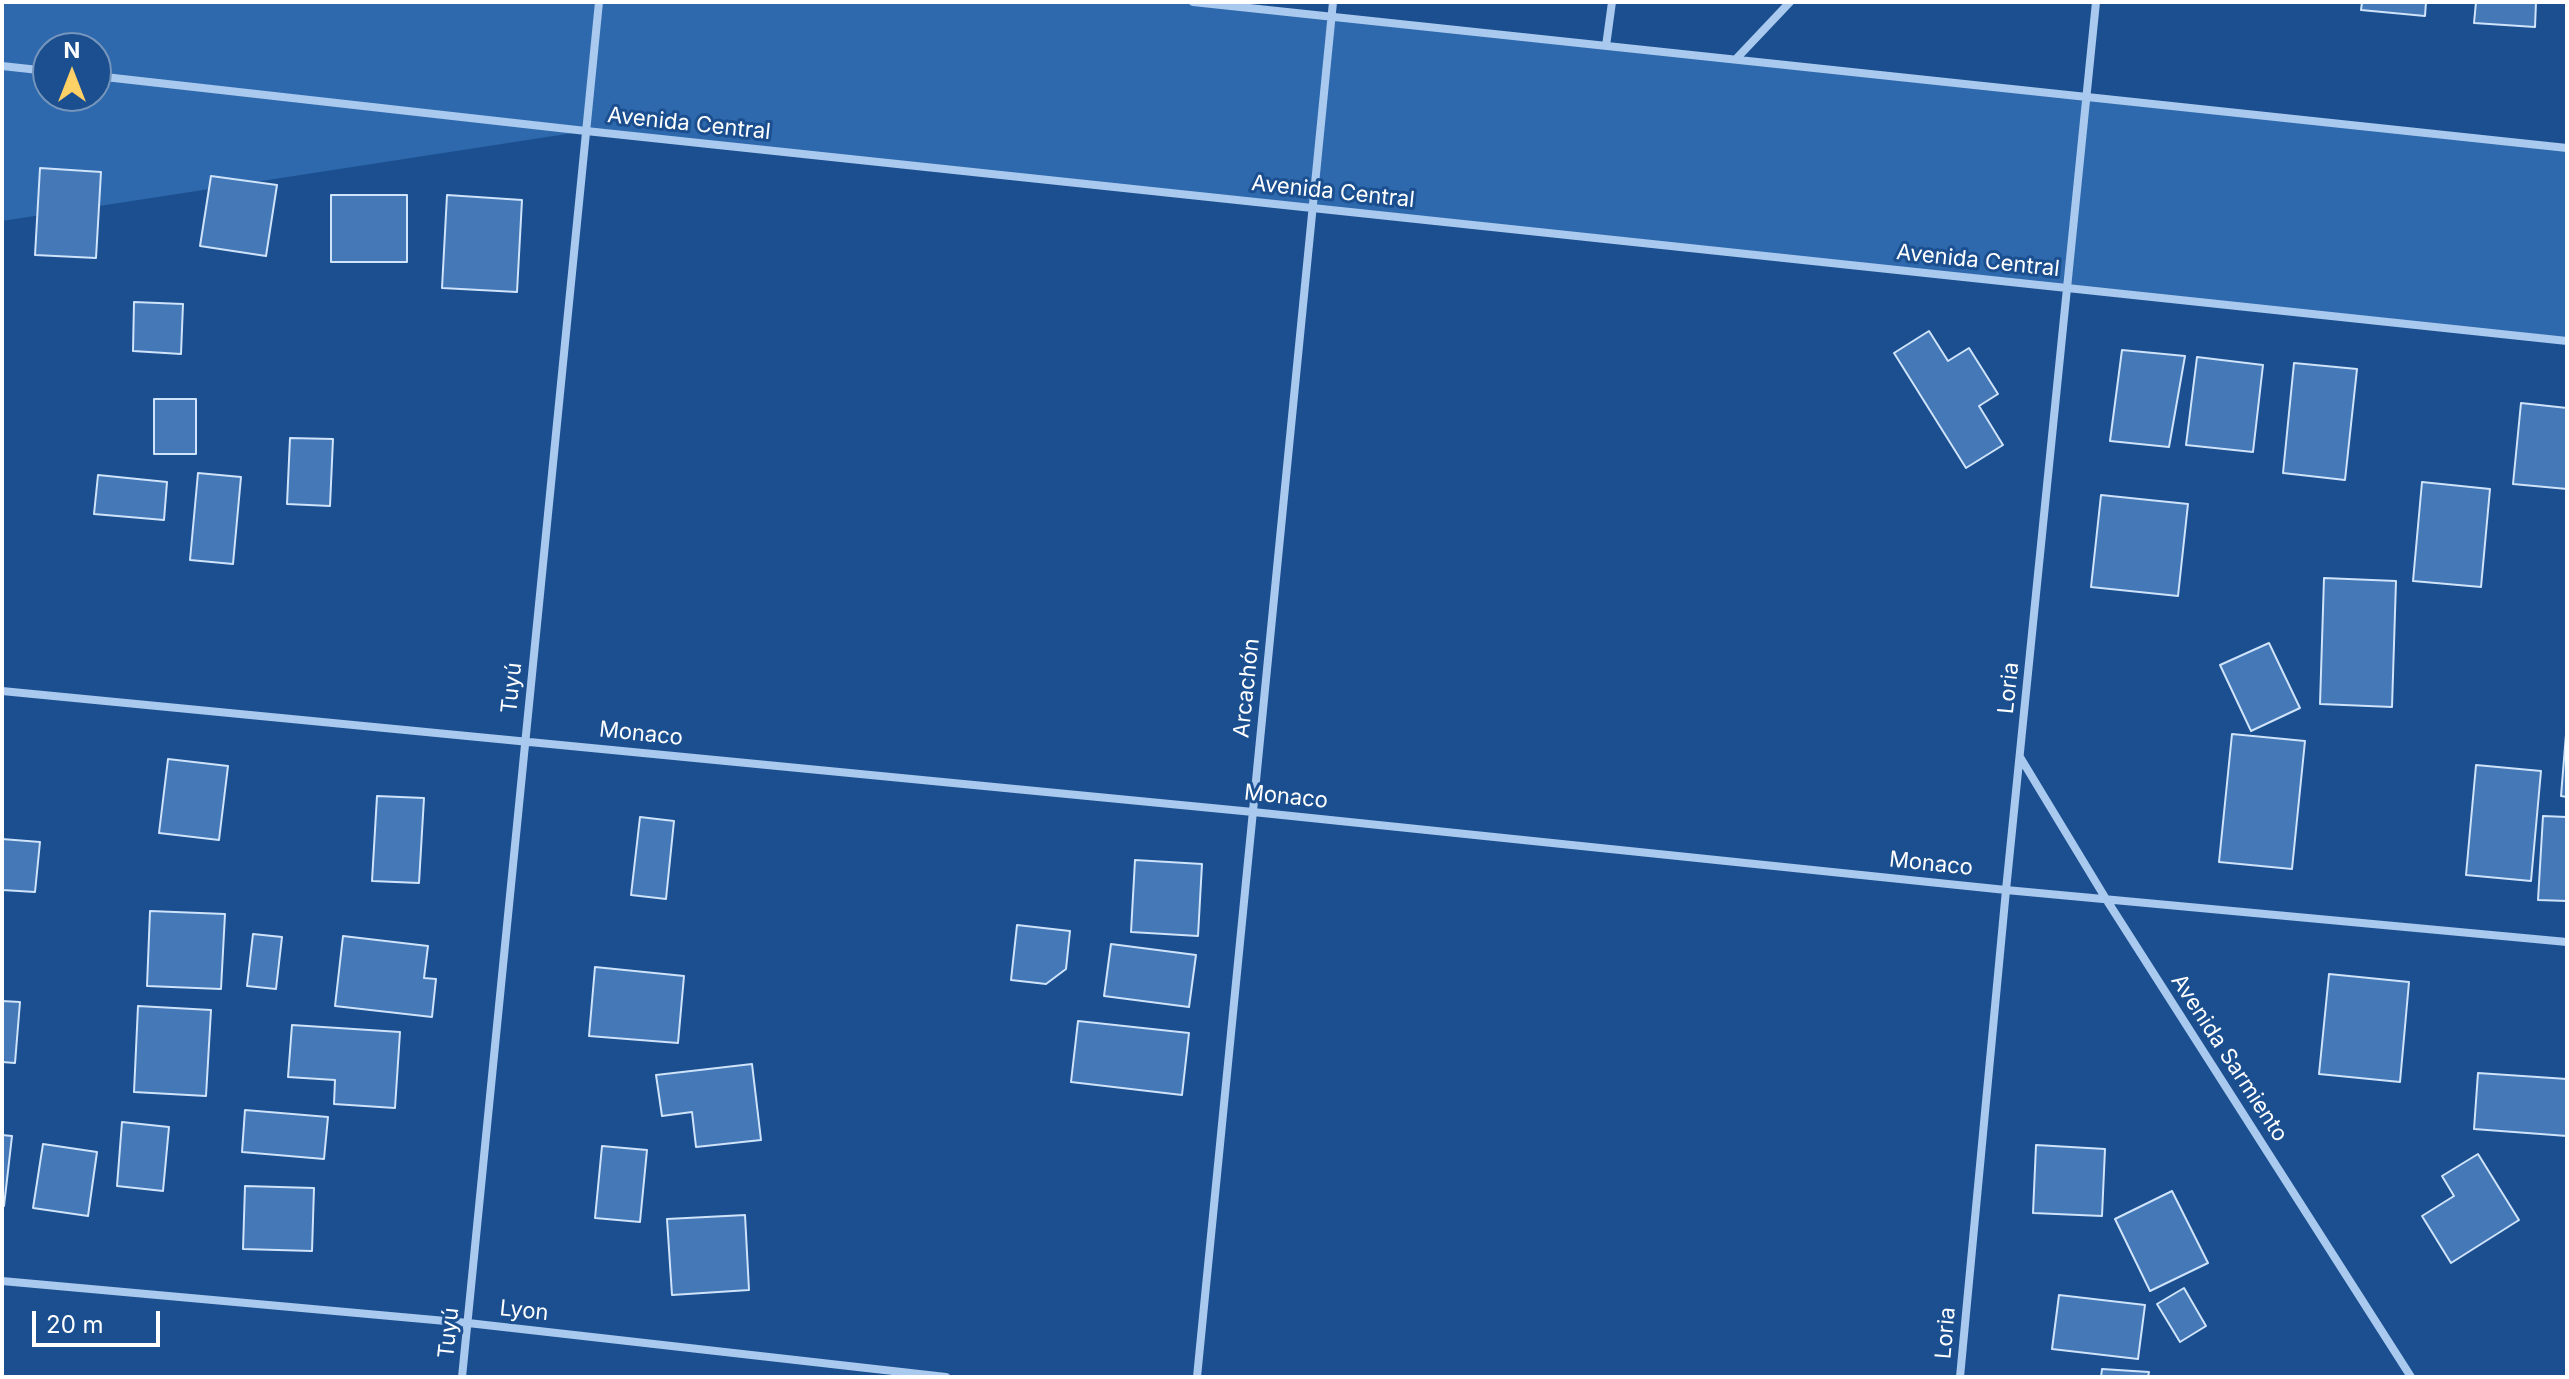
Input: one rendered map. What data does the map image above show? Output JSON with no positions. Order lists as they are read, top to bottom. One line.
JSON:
{"streets":{"street":["Avenida Central","Tuyú","Arcachón","Loria","Monaco","Avenida Sarmiento","Lyon"]},"crossings":[["Avenida Central","Tuyú"],["Avenida Central","Arcachón"],["Avenida Central","Loria"],["Tuyú","Monaco"],["Tuyú","Lyon"],["Arcachón","Monaco"],["Loria","Monaco"],["Loria","Avenida Sarmiento"],["Monaco","Avenida Sarmiento"]],"scale_bar":"20 m","north":"top"}
